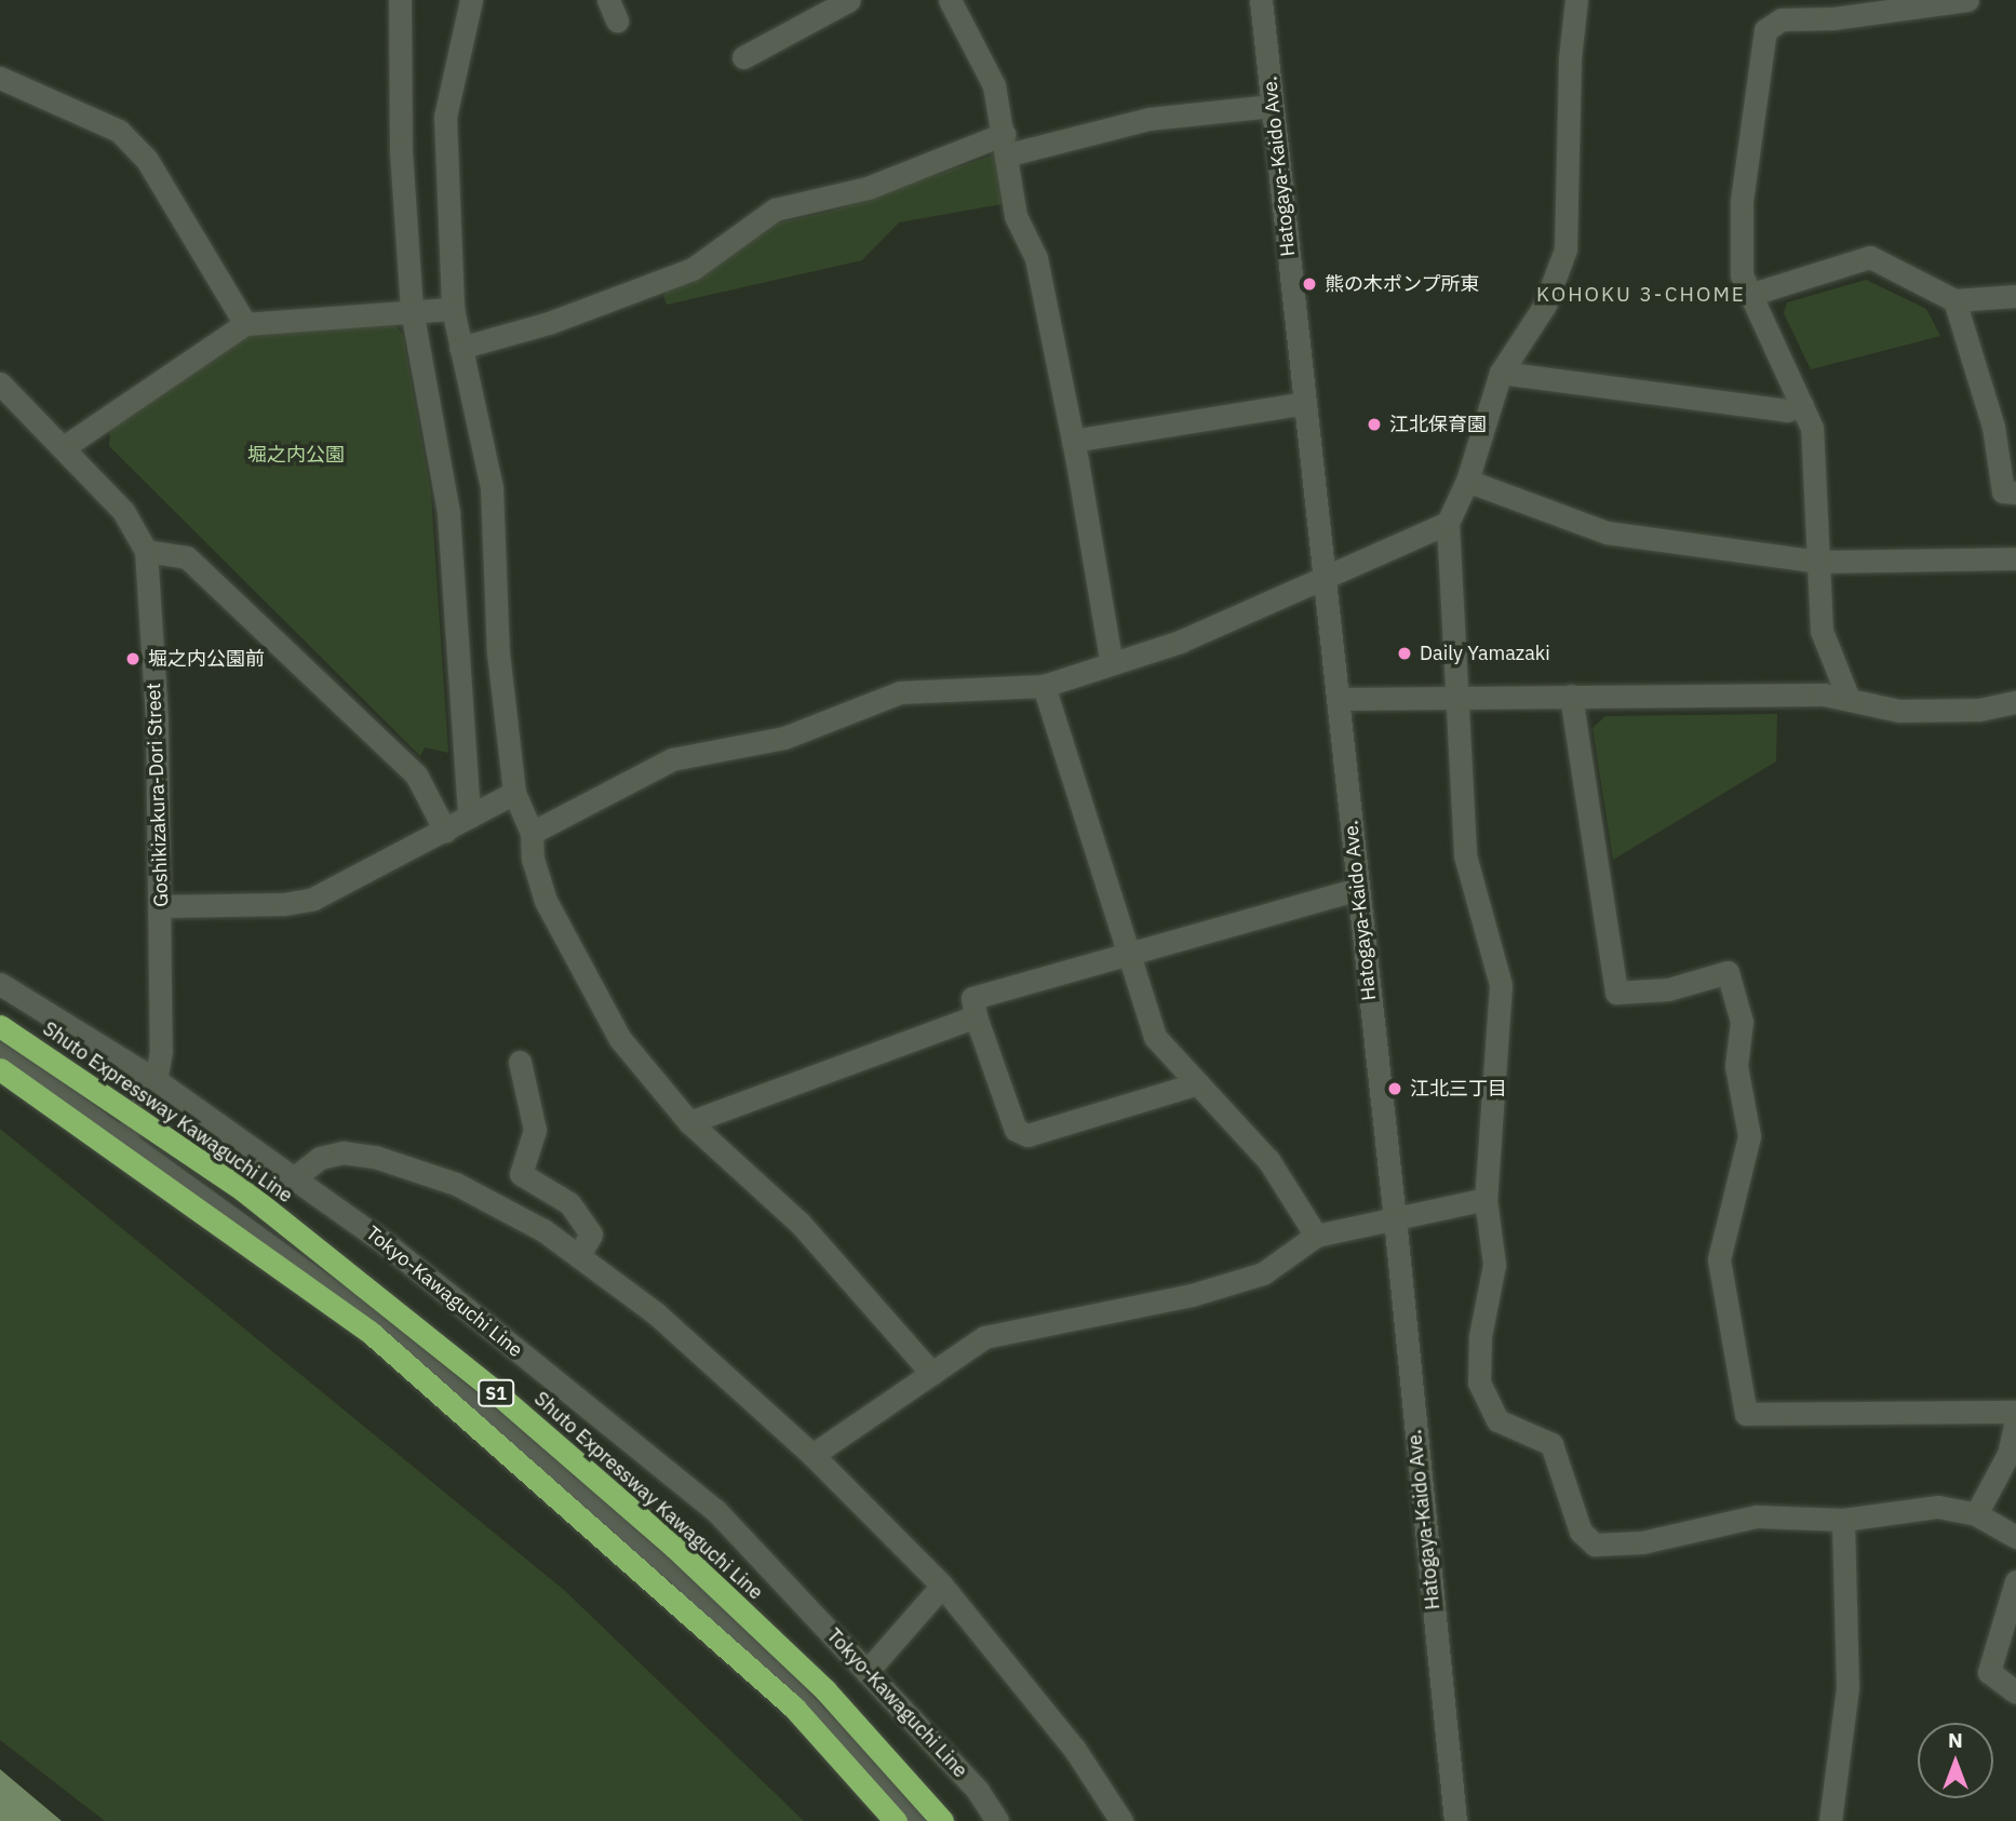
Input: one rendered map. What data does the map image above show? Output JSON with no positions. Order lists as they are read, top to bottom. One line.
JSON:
{"streets":{"highway":["Shuto Expressway Kawaguchi Line","S1"],"street":["Hatogaya-Kaido Ave.","Goshikizakura-Dori Street","Tokyo-Kawaguchi Line"]},"crossings":[["Goshikizakura-Dori Street","Tokyo-Kawaguchi Line"]],"districts":["KOHOKU 3-CHOME"],"parks":["堀之内公園"],"places":["熊の木ポンプ所東","江北保育園","Daily Yamazaki","堀之内公園前","江北三丁目"],"north":"top"}
